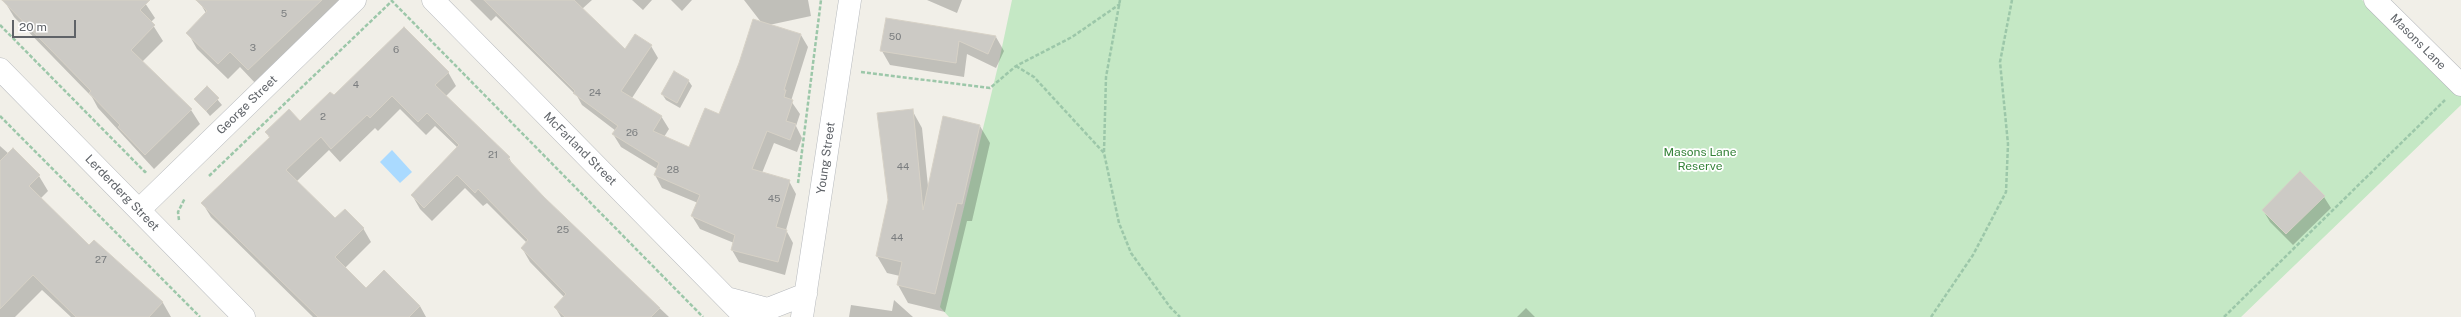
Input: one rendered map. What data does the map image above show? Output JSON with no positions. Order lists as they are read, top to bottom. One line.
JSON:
{"streets":{"street":["Masons Lane","George Street","McFarland Street","Young Street","Lerderderg Street"]},"crossings":[["George Street","Lerderderg Street"]],"parks":["Masons Lane Reserve"],"house_numbers":["5","50","3","6","4","24","2","26","21","44","28","45","25","44","27"],"scale_bar":"20 m"}
